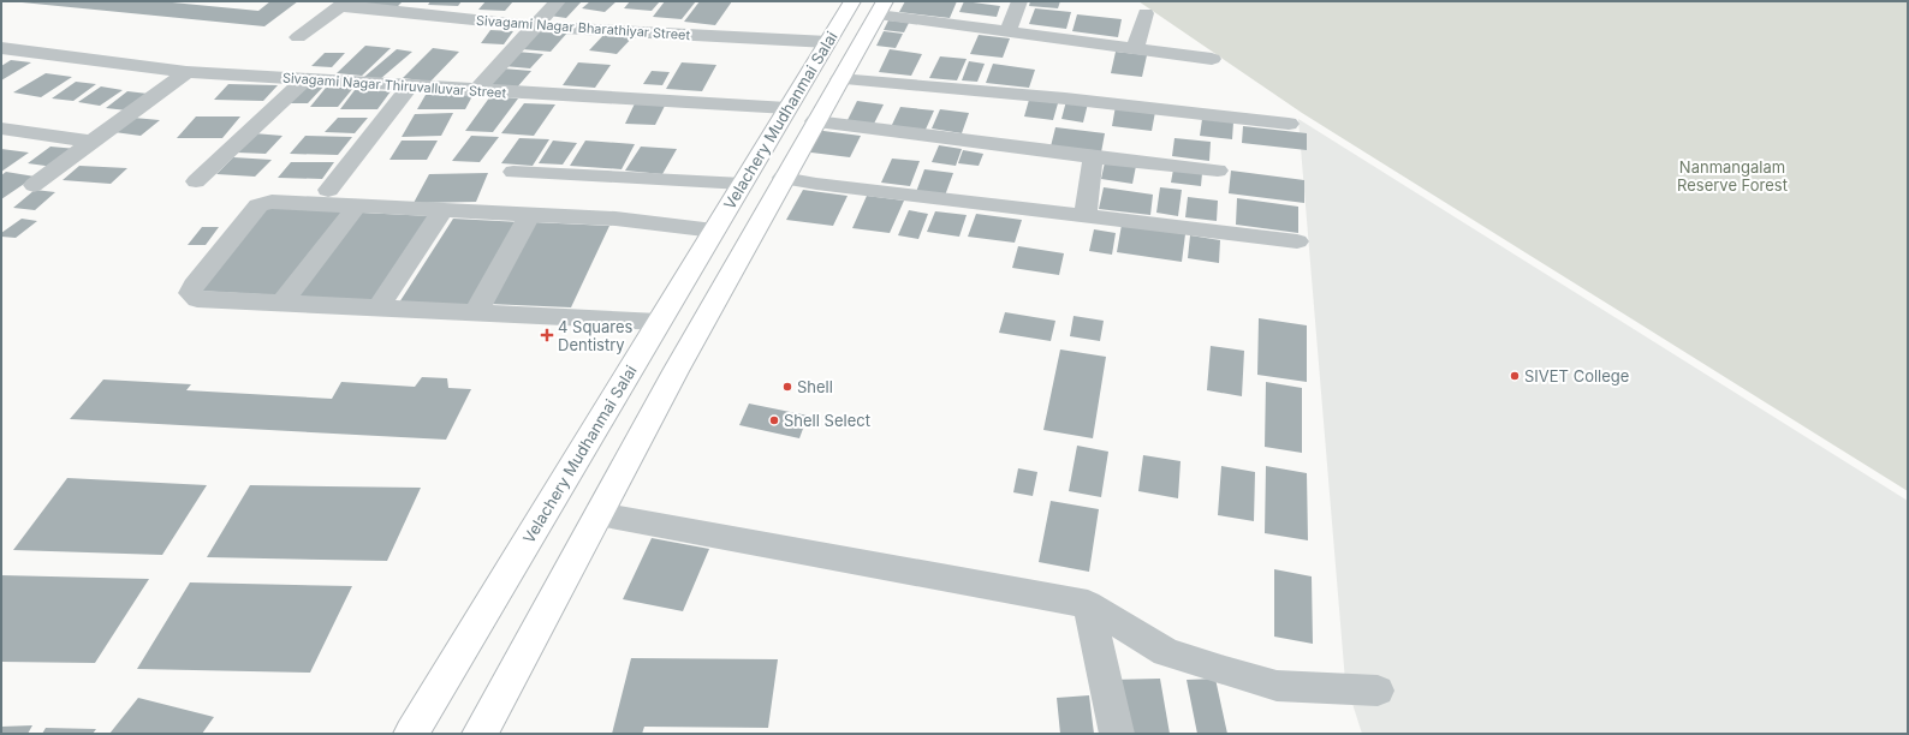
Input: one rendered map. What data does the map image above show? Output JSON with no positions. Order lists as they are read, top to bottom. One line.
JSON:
{"streets":{"main road":["Velachery Mudhanmai Salai"],"street":["Sivagami Nagar Bharathiyar Street","Sivagami Nagar Thiruvalluvar Street"]},"crossings":[["Sivagami Nagar Bharathiyar Street","Velachery Mudhanmai Salai"],["Sivagami Nagar Thiruvalluvar Street","Velachery Mudhanmai Salai"]],"parks":["Nanmangalam Reserve Forest"],"places":{"health":["4 Squares Dentistry"],"other":["SIVET College","Shell","Shell Select"]}}
